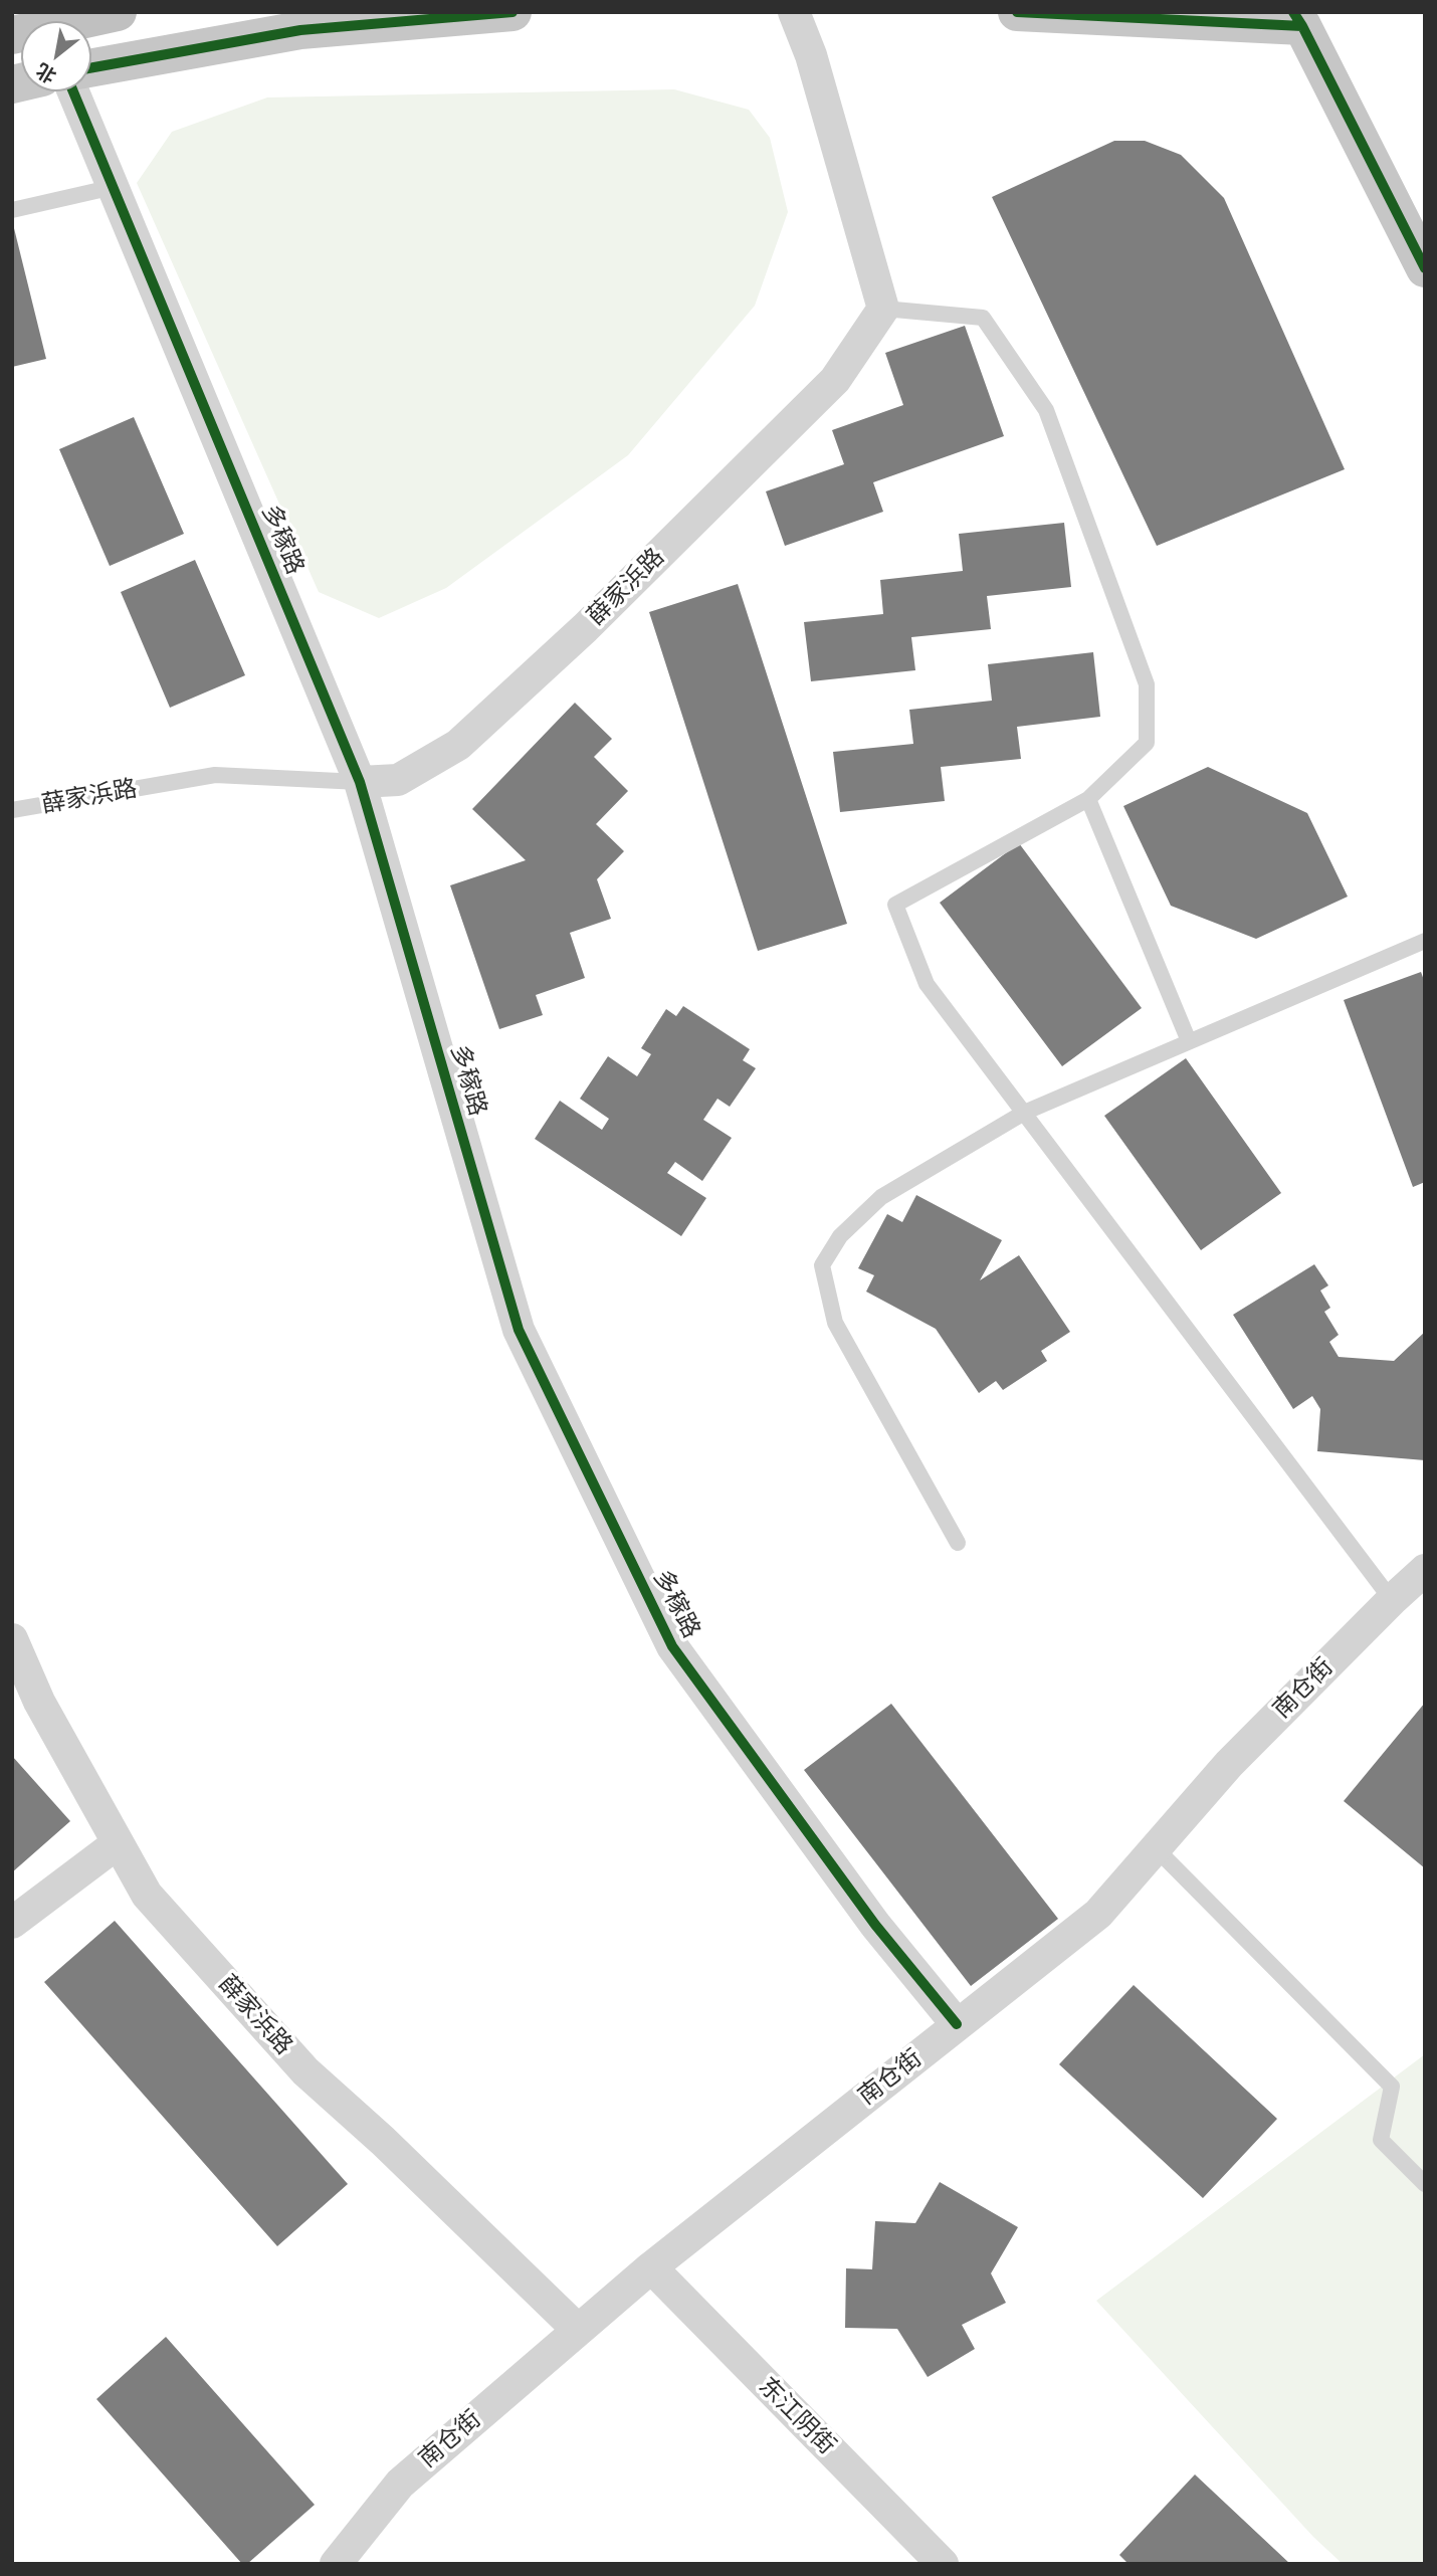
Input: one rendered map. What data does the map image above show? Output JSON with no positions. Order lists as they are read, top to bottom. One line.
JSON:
{"streets":{"street":["多稼路","薛家浜路","南仓街","东江阴街"]},"crossings":[["多稼路","薛家浜路"],["多稼路","南仓街"],["薛家浜路","南仓街"],["南仓街","东江阴街"]],"north":"bottom left"}
